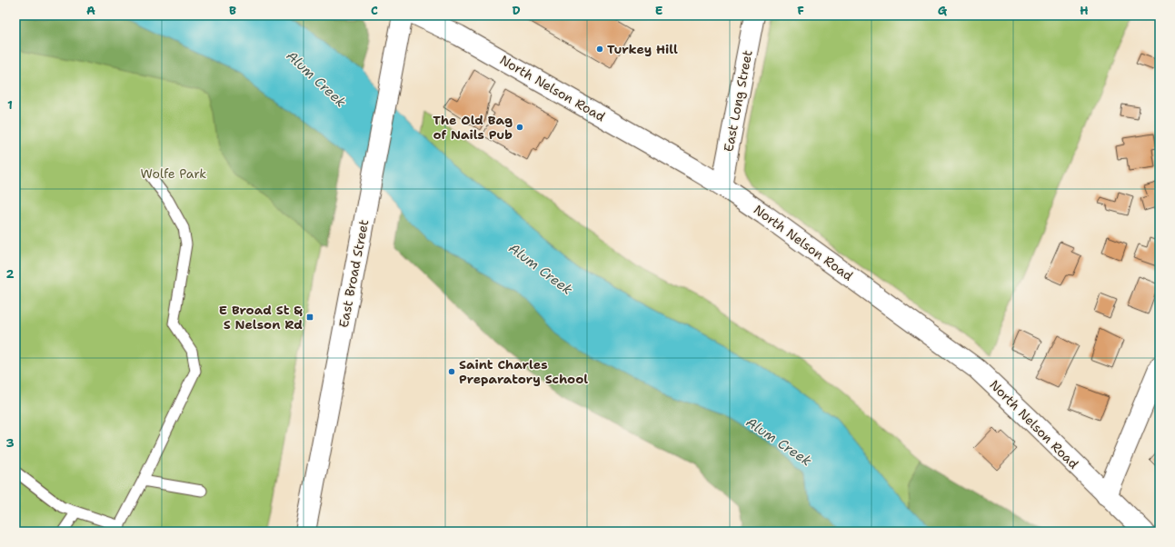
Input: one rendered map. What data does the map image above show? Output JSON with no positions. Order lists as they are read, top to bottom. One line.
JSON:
{"streets":{"main road":["North Nelson Road","East Long Street","East Broad Street"]},"crossings":[["North Nelson Road","East Long Street"]],"water":["Alum Creek"],"parks":["Wolfe Park"],"places":{"other":["Turkey Hill","The Old Bag of Nails Pub","Saint Charles Preparatory School"],"transit":["E Broad St & S Nelson Rd"]},"grid":{"columns":["A","B","C","D","E","F","G","H"],"rows":["1","2","3"]}}
